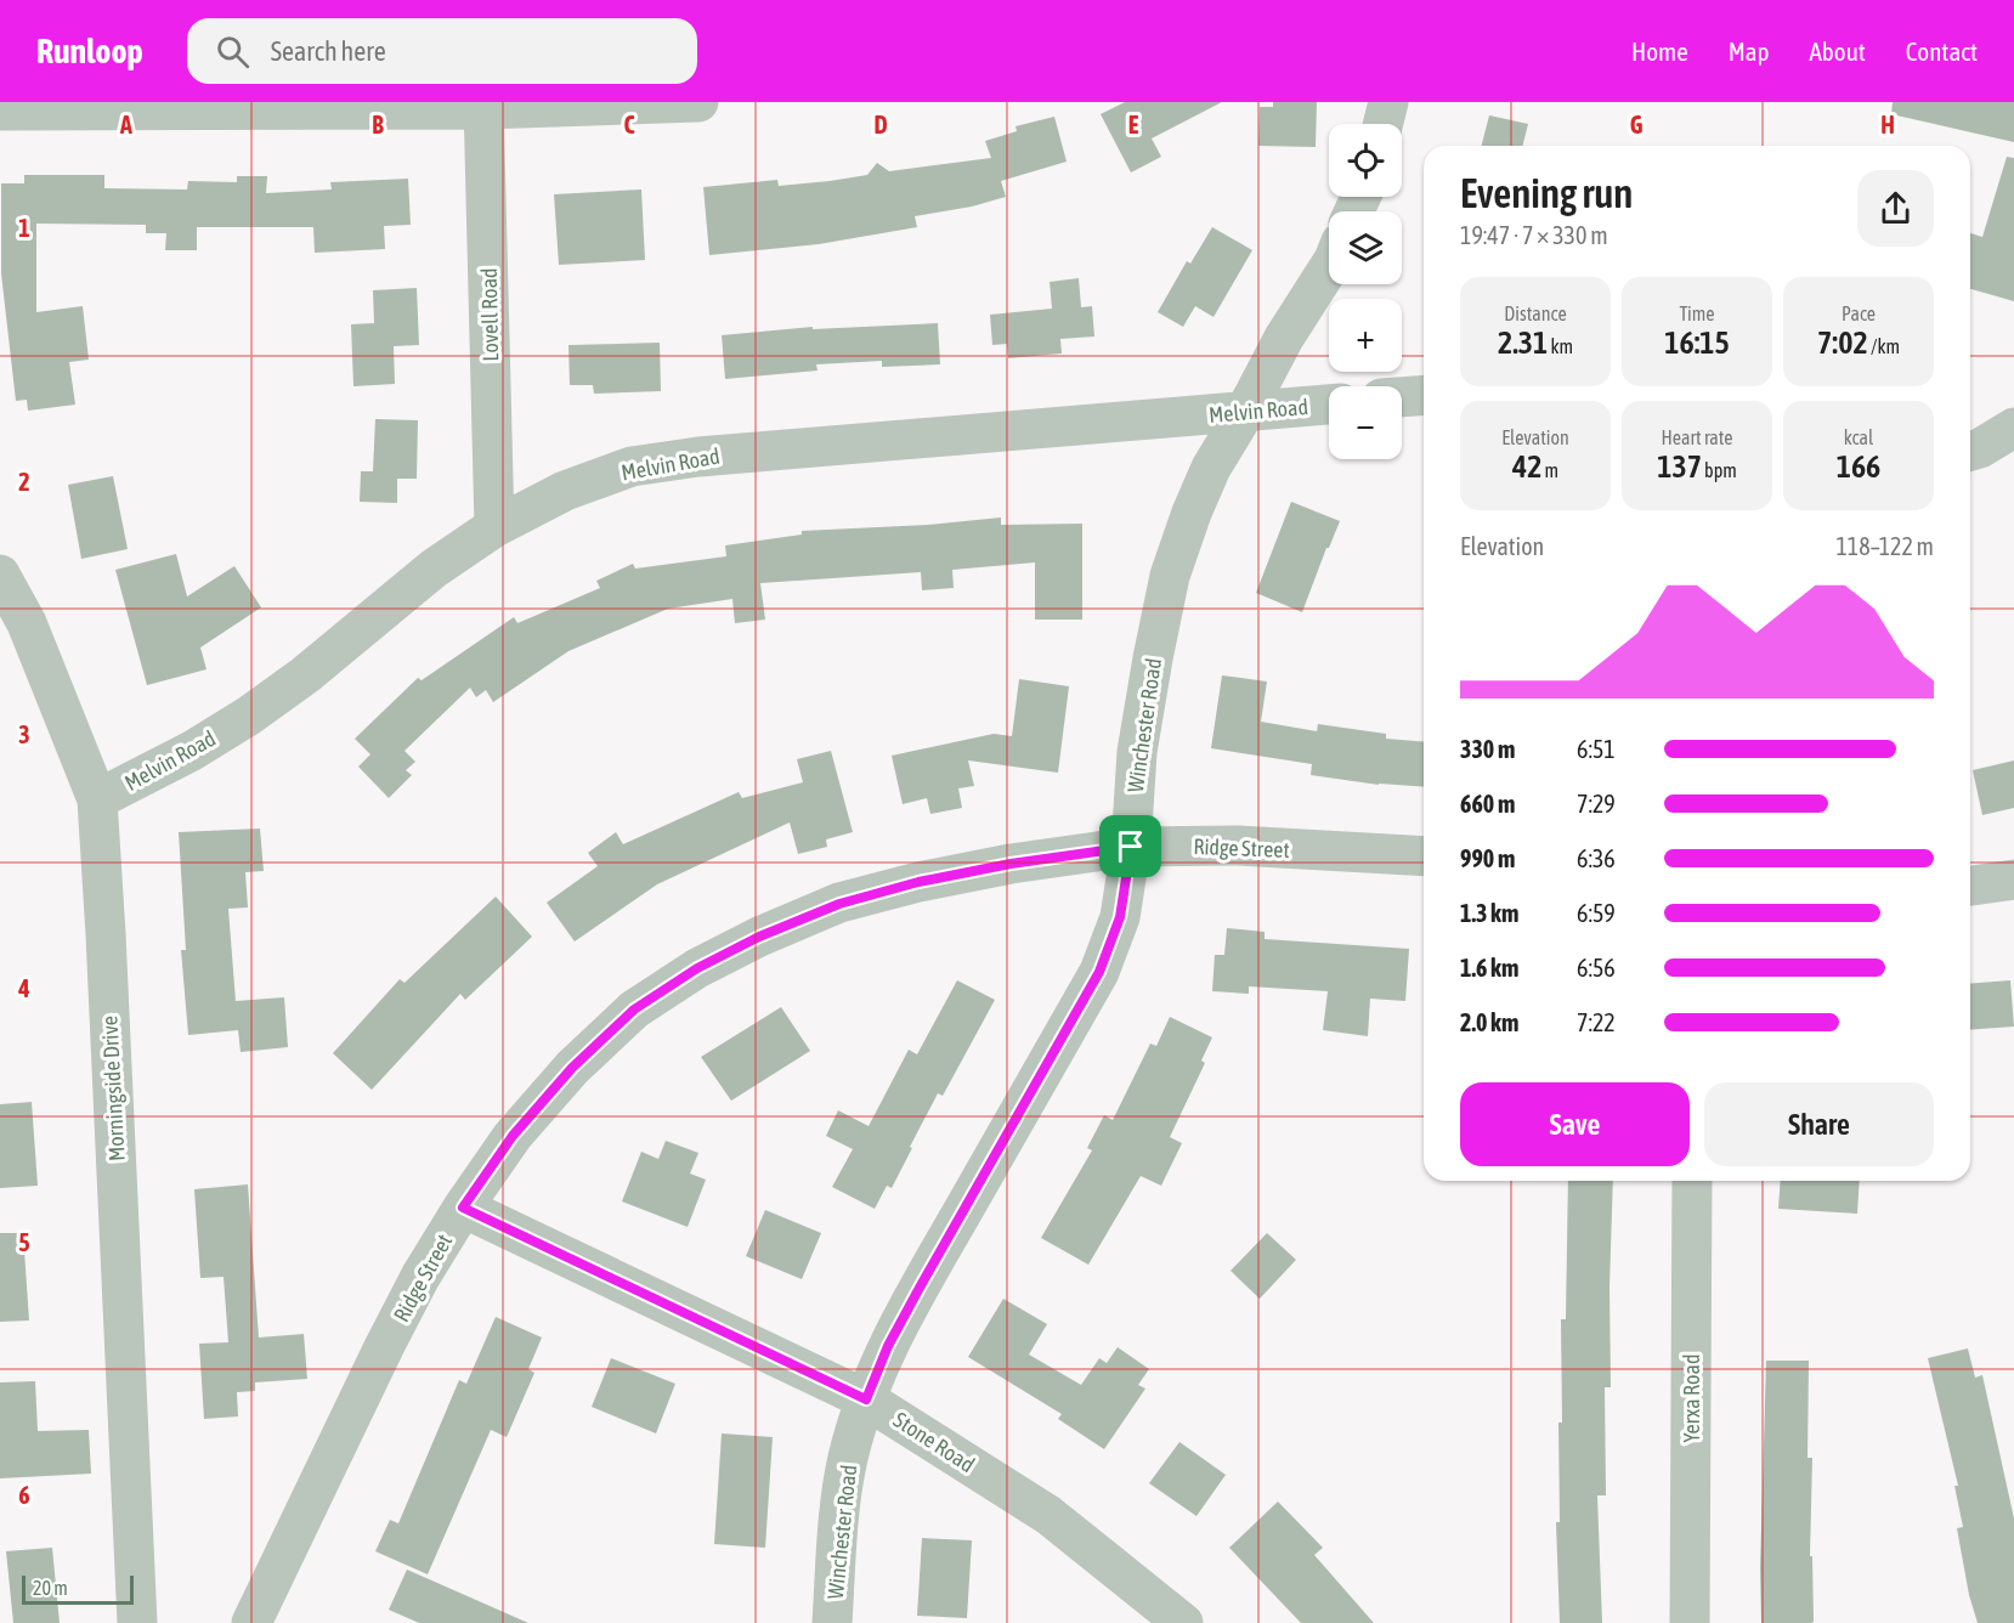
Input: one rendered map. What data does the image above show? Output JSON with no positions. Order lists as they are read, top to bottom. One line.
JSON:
{"streets":{"street":["Lovell Road","Melvin Road","Winchester Road","Ridge Street","Morningside Drive","Yerxa Road","Stone Road"]},"crossings":[["Lovell Road","Melvin Road"],["Melvin Road","Winchester Road"],["Melvin Road","Morningside Drive"],["Winchester Road","Ridge Street"],["Winchester Road","Stone Road"],["Ridge Street","Stone Road"]],"scale_bar":"20 m","page":{"header":"Runloop","search":"Search here","nav":["Home","Map","About","Contact"],"map_buttons":["+","−"],"heading":["Evening run","19:47 · 7 × 330 m"],"stats":[["Distance","2.31 km"],["Time","16:15"],["Pace","7:02 /km"],["Elevation","42 m"],["Heart rate","137 bpm"],["kcal","166"]],"chart":["Elevation","118–122 m"],"list":[{"name":"330 m","note":"6:51"},{"name":"660 m","note":"7:29"},{"name":"990 m","note":"6:36"},{"name":"1.3 km","note":"6:59"},{"name":"1.6 km","note":"6:56"},{"name":"2.0 km","note":"7:22"}],"buttons":["Save","Share"],"scale":"20 m"},"grid":{"columns":["A","B","C","D","E","G","H"],"rows":["1","2","3","4","5","6"]}}
